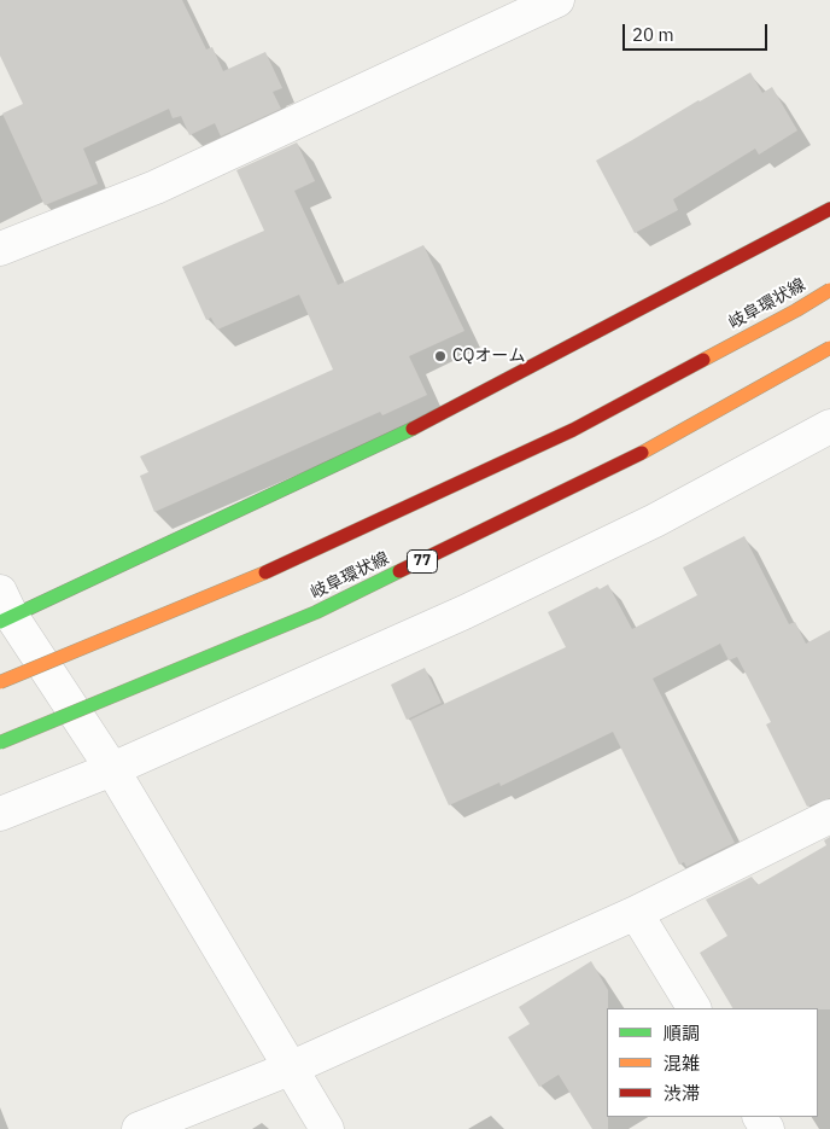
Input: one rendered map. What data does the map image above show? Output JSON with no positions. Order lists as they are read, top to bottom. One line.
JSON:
{"streets":{"main road":["岐阜環状線","77"]},"places":["CQオーム"],"legend":["順調","混雑","渋滞"],"scale_bar":"20 m"}
